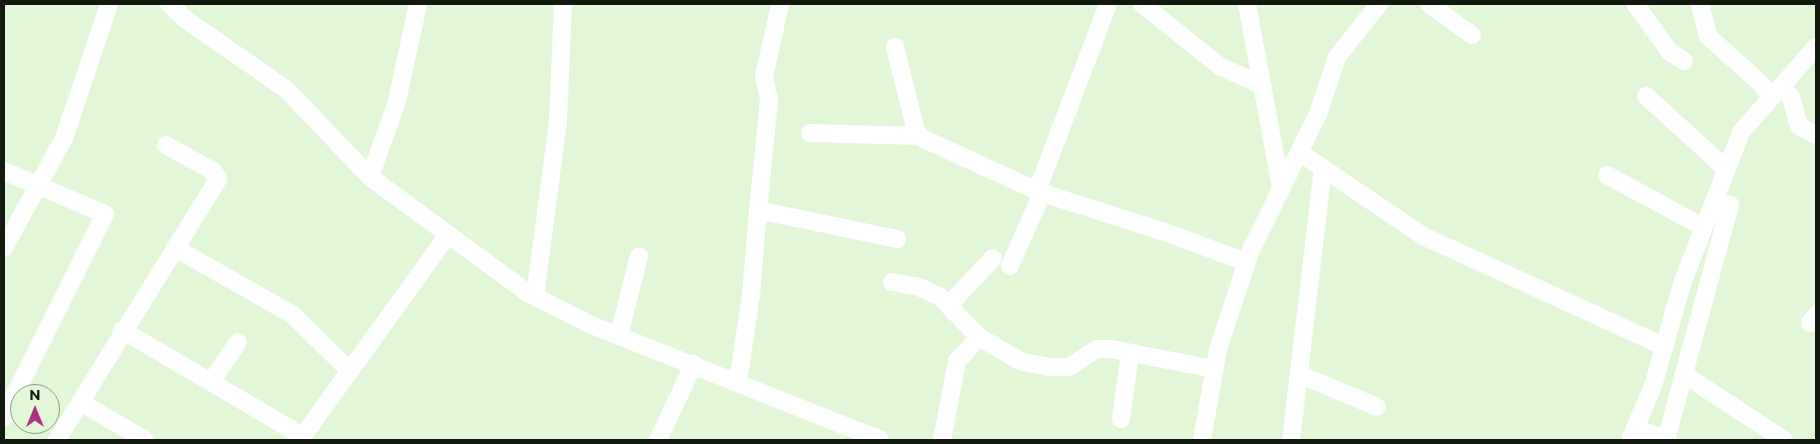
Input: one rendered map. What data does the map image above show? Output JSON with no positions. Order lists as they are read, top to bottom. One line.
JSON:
{"north":"top"}
